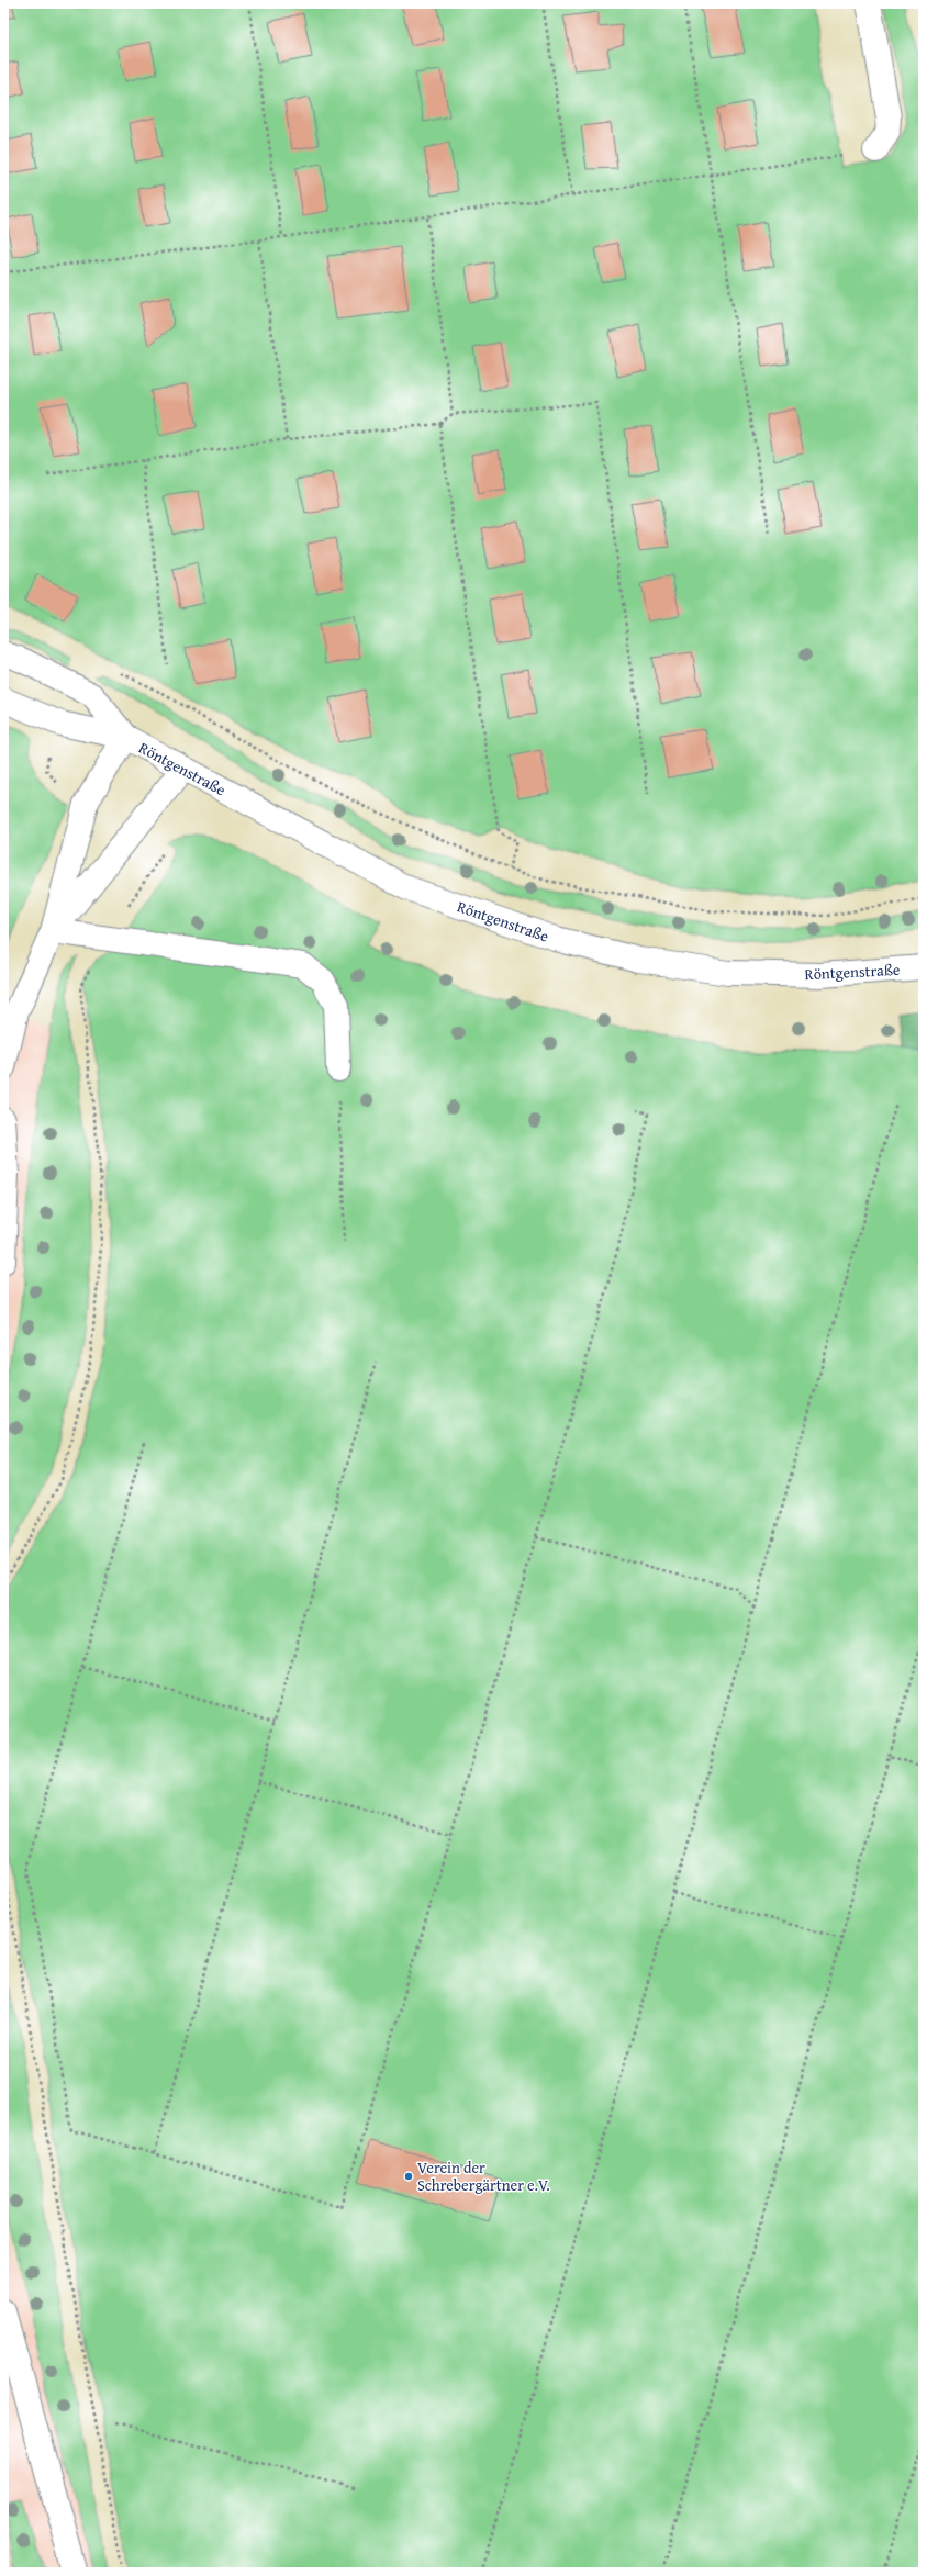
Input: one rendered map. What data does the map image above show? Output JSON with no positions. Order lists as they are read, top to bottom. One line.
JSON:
{"streets":{"street":["Röntgenstraße"]},"places":["Verein der Schrebergärtner e.V."]}
